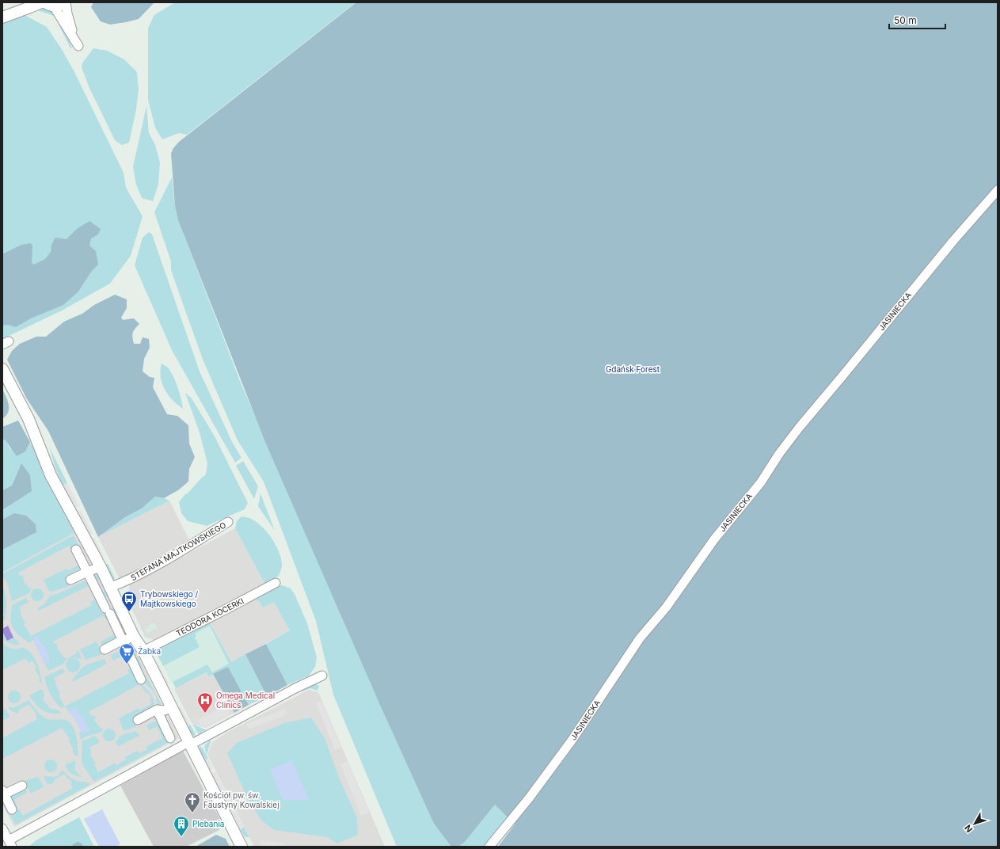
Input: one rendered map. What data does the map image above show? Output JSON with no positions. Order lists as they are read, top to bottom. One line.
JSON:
{"streets":{"street":["JASINIECKA","STEFANA MAJTKOWSKIEGO","TEODORA KOCERKI"]},"parks":["Gdańsk Forest"],"places":{"bus stop":["Trybowskiego / Majtkowskiego"],"supermarket":["Żabka"],"hospital":["Omega Medical Clinics"],"church":["Kościół pw. św. Faustyny Kowalskiej"],"building":["Plebania"]},"scale_bar":"50 m","north":"bottom left"}
